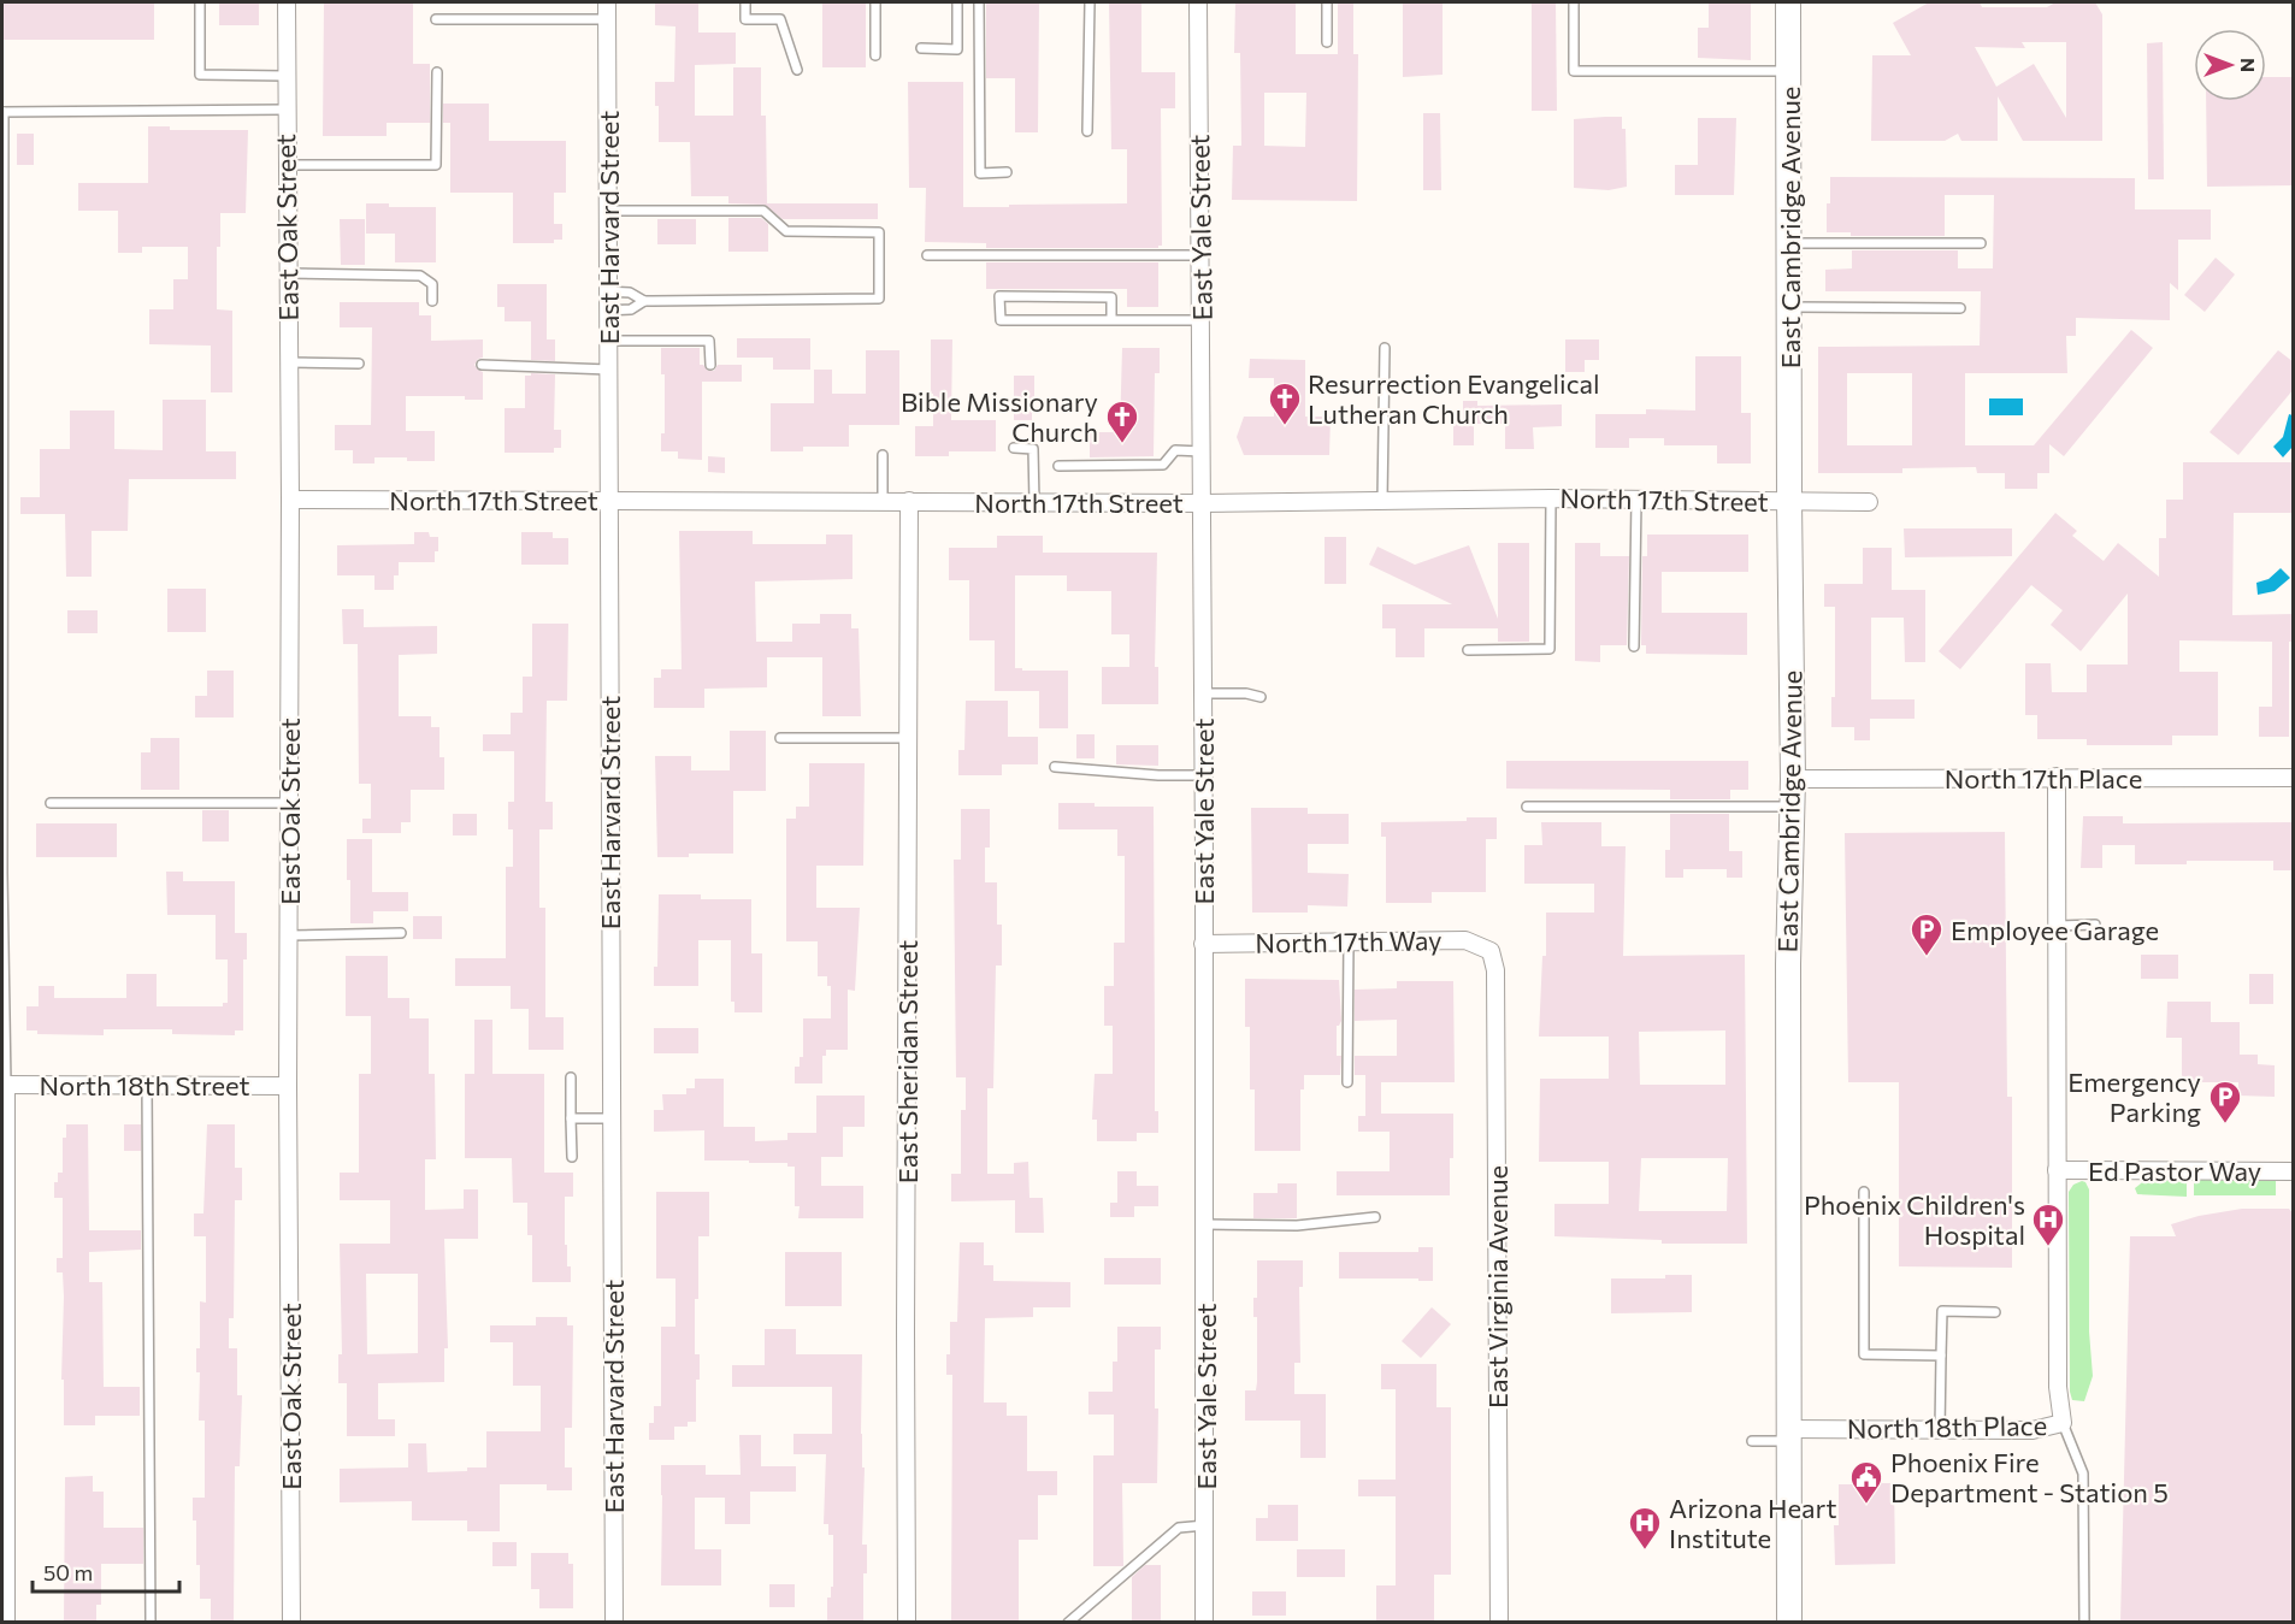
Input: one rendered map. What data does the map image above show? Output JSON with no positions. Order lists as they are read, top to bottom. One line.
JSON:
{"streets":{"street":["East Oak Street","East Harvard Street","East Yale Street","East Cambridge Avenue","North 17th Street","North 17th Place","North 17th Way","East Sheridan Street","North 18th Street","Ed Pastor Way","East Virginia Avenue","North 18th Place"]},"crossings":[["East Oak Street","North 17th Street"],["East Oak Street","North 18th Street"],["East Harvard Street","North 17th Street"],["East Yale Street","North 17th Street"],["East Yale Street","North 17th Way"],["East Cambridge Avenue","North 17th Street"],["East Cambridge Avenue","North 17th Place"],["East Cambridge Avenue","North 18th Place"],["North 17th Street","East Sheridan Street"],["North 17th Way","East Virginia Avenue"]],"places":{"church":["Resurrection Evangelical Lutheran Church","Bible Missionary Church"],"parking":["Employee Garage","Emergency Parking"],"hospital":["Phoenix Children's Hospital","Arizona Heart Institute"],"public building":["Phoenix Fire Department - Station 5"]},"scale_bar":"50 m","north":"right"}
